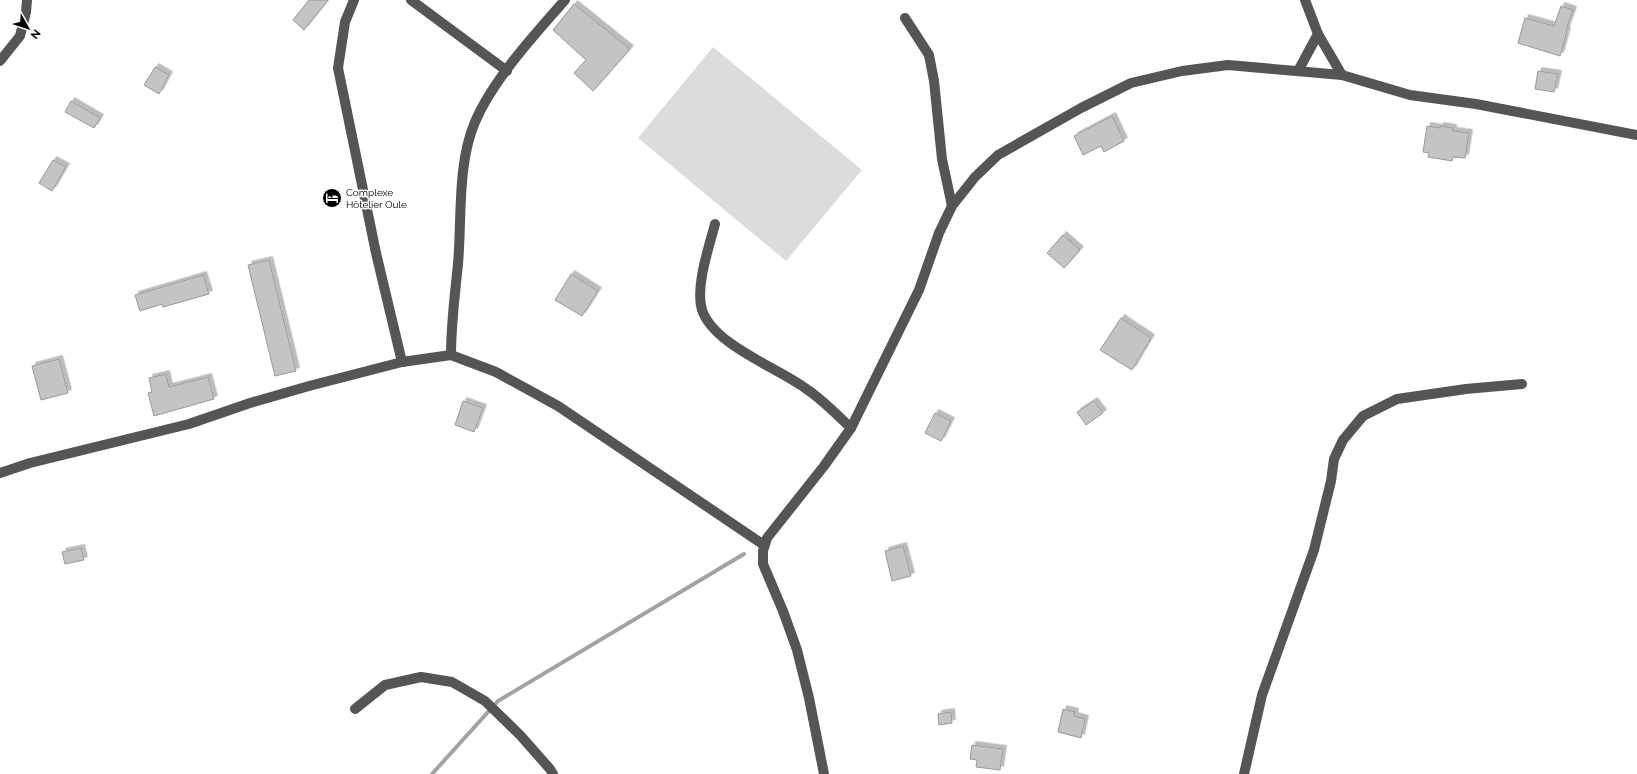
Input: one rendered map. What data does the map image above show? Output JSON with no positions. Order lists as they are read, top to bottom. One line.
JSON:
{"places":{"hotel":["Complexe Hôtelier Oule"]},"north":"bottom right"}
